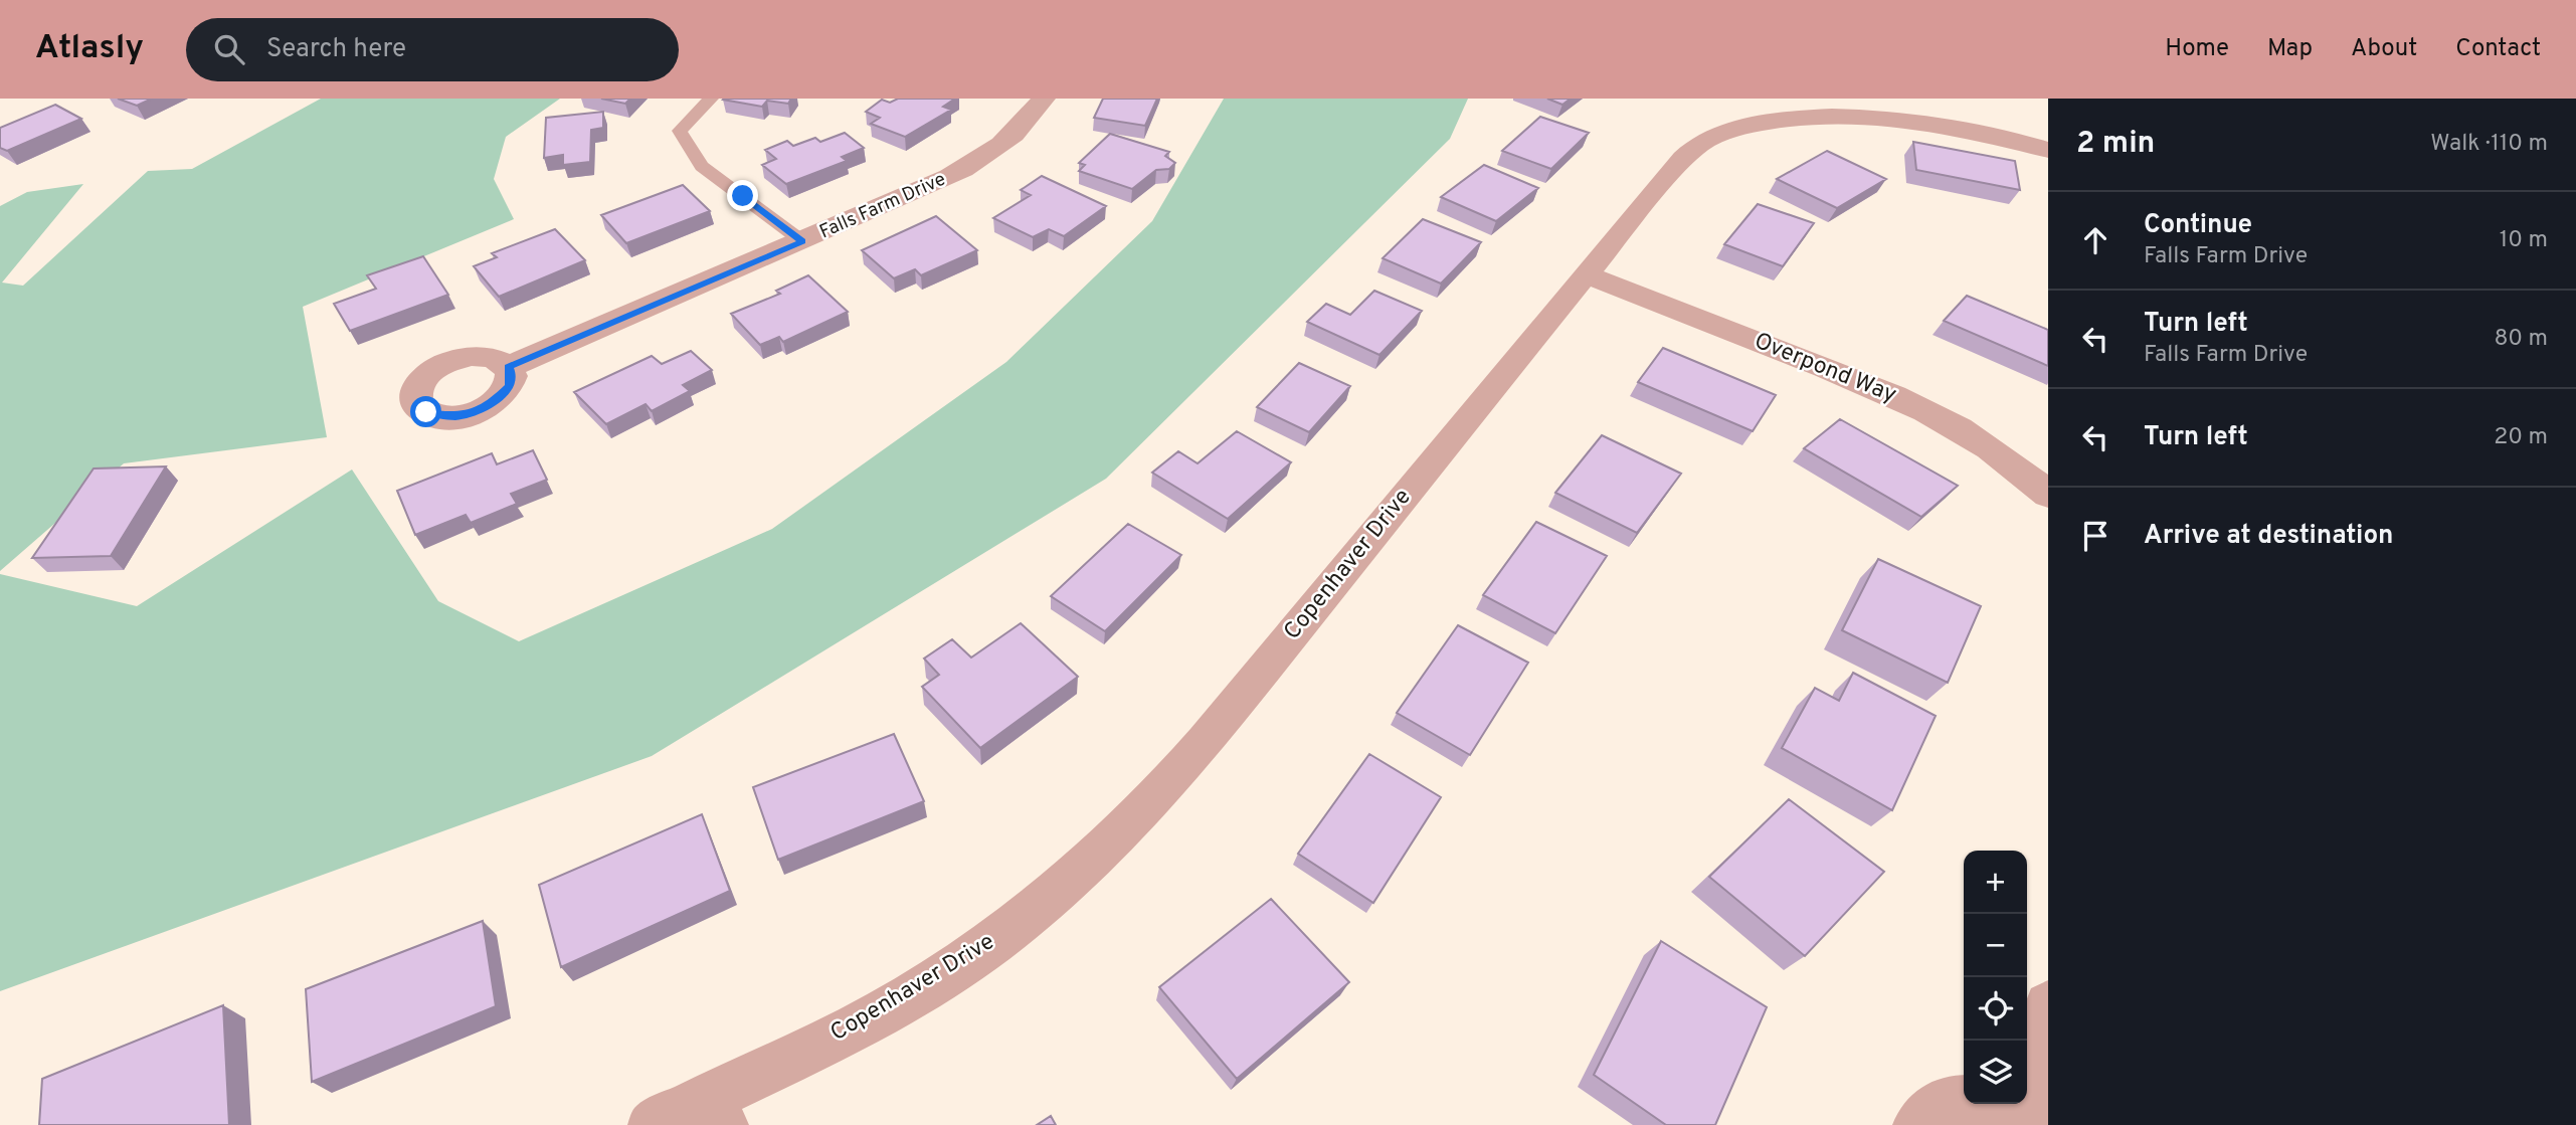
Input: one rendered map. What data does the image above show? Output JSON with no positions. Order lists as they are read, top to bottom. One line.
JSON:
{"streets":{"street":["Falls Farm Drive","Overpond Way","Copenhaver Drive"]},"crossings":[["Overpond Way","Copenhaver Drive"]],"page":{"header":"Atlasly","search":"Search here","nav":["Home","Map","About","Contact"],"heading":["2 min","Walk · 110 m"],"list":[["Continue","Falls Farm Drive","10 m"],["Turn left","Falls Farm Drive","80 m"],["Turn left","20 m"],"Arrive at destination"],"map_buttons":["+","−"]}}
